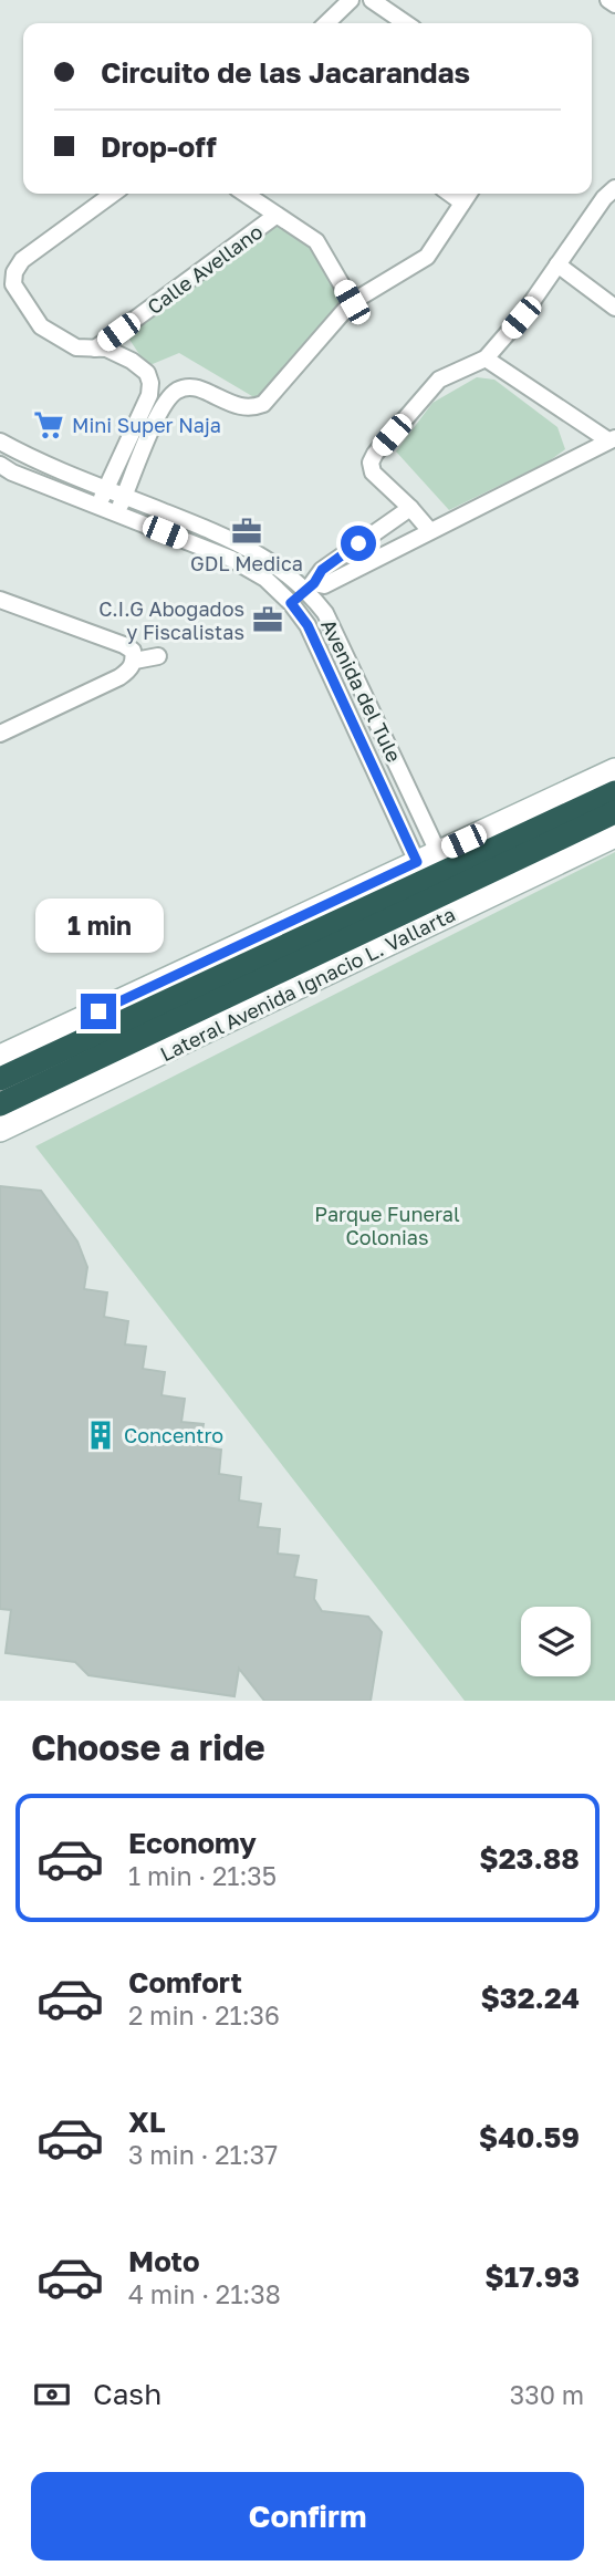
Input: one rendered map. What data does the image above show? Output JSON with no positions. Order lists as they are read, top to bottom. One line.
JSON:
{"streets":{"street":["Calle Avellano","Avenida del Tule","Lateral Avenida Ignacio L. Vallarta"]},"parks":["Parque Funeral Colonias"],"places":{"supermarket":["Mini Super Naja"],"office":["GDL Medica","C.I.G Abogados y Fiscalistas"],"building":["Concentro"]},"page":{"banner":["Circuito de las Jacarandas","Drop-off"],"bubble":"1 min","heading":"Choose a ride","list":[{"name":"Economy","note":"1 min · 21:35","value":"$23.88"},{"name":"Comfort","note":"2 min · 21:36","value":"$32.24"},{"name":"XL","note":"3 min · 21:37","value":"$40.59"},{"name":"Moto","note":"4 min · 21:38","value":"$17.93"}],"pay":["Cash","330 m"],"buttons":"Confirm"}}
